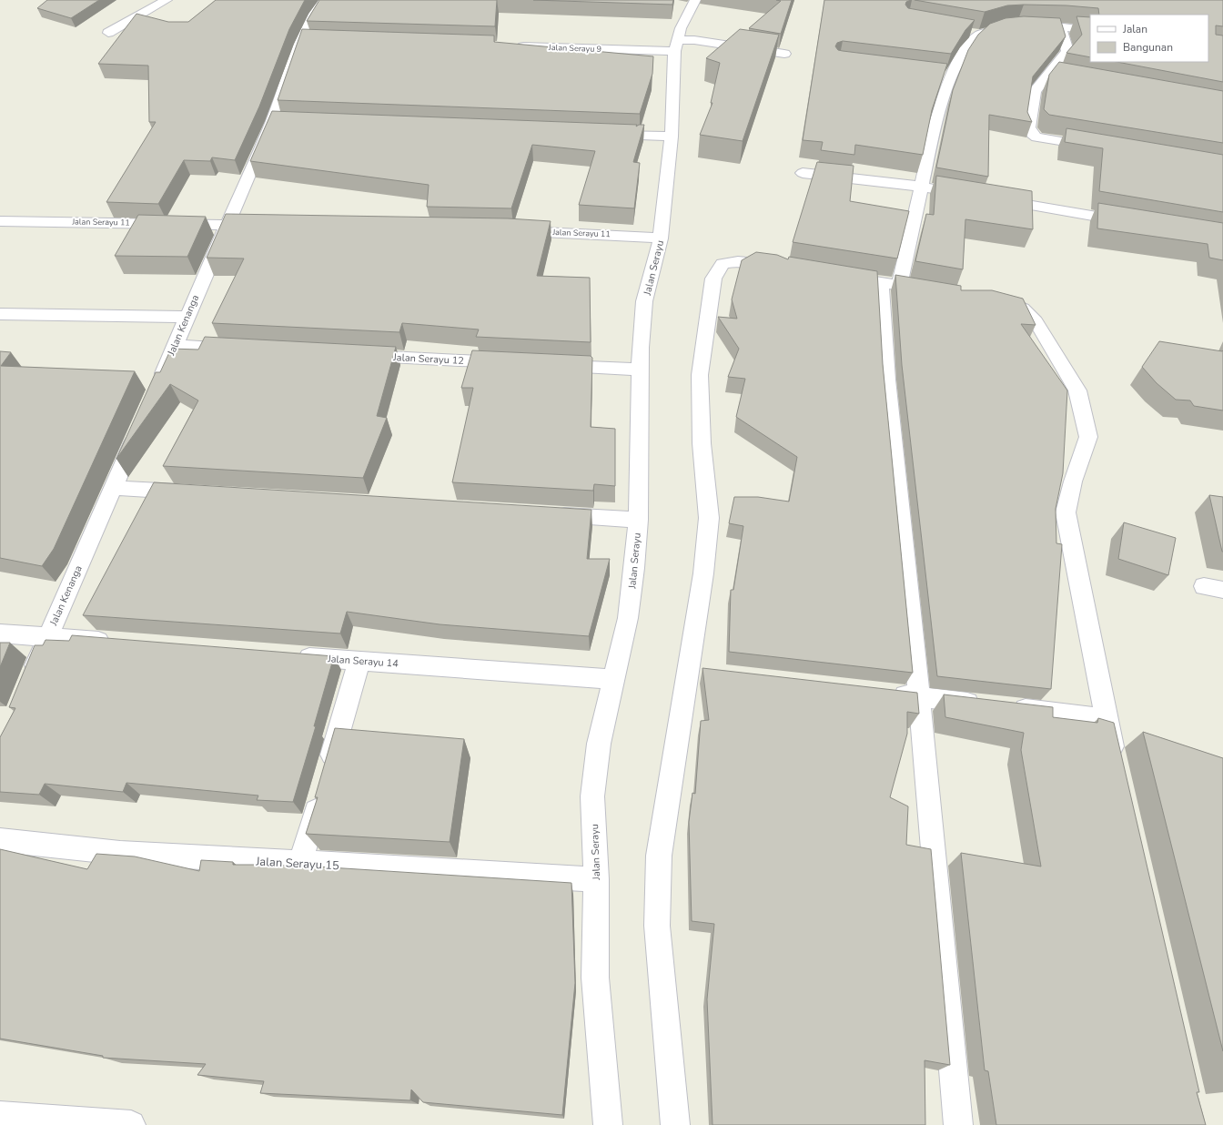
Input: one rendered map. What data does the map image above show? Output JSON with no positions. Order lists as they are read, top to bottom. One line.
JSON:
{"streets":{"street":["Jalan Serayu 9","Jalan Serayu 11","Jalan Serayu","Jalan Kenanga","Jalan Serayu 12","Jalan Serayu 14","Jalan Serayu 15"]},"crossings":[["Jalan Serayu 9","Jalan Serayu"],["Jalan Serayu 11","Jalan Serayu"],["Jalan Serayu 11","Jalan Kenanga"],["Jalan Serayu","Jalan Serayu 14"],["Jalan Serayu","Jalan Serayu 15"]],"legend":["Jalan","Bangunan"]}
